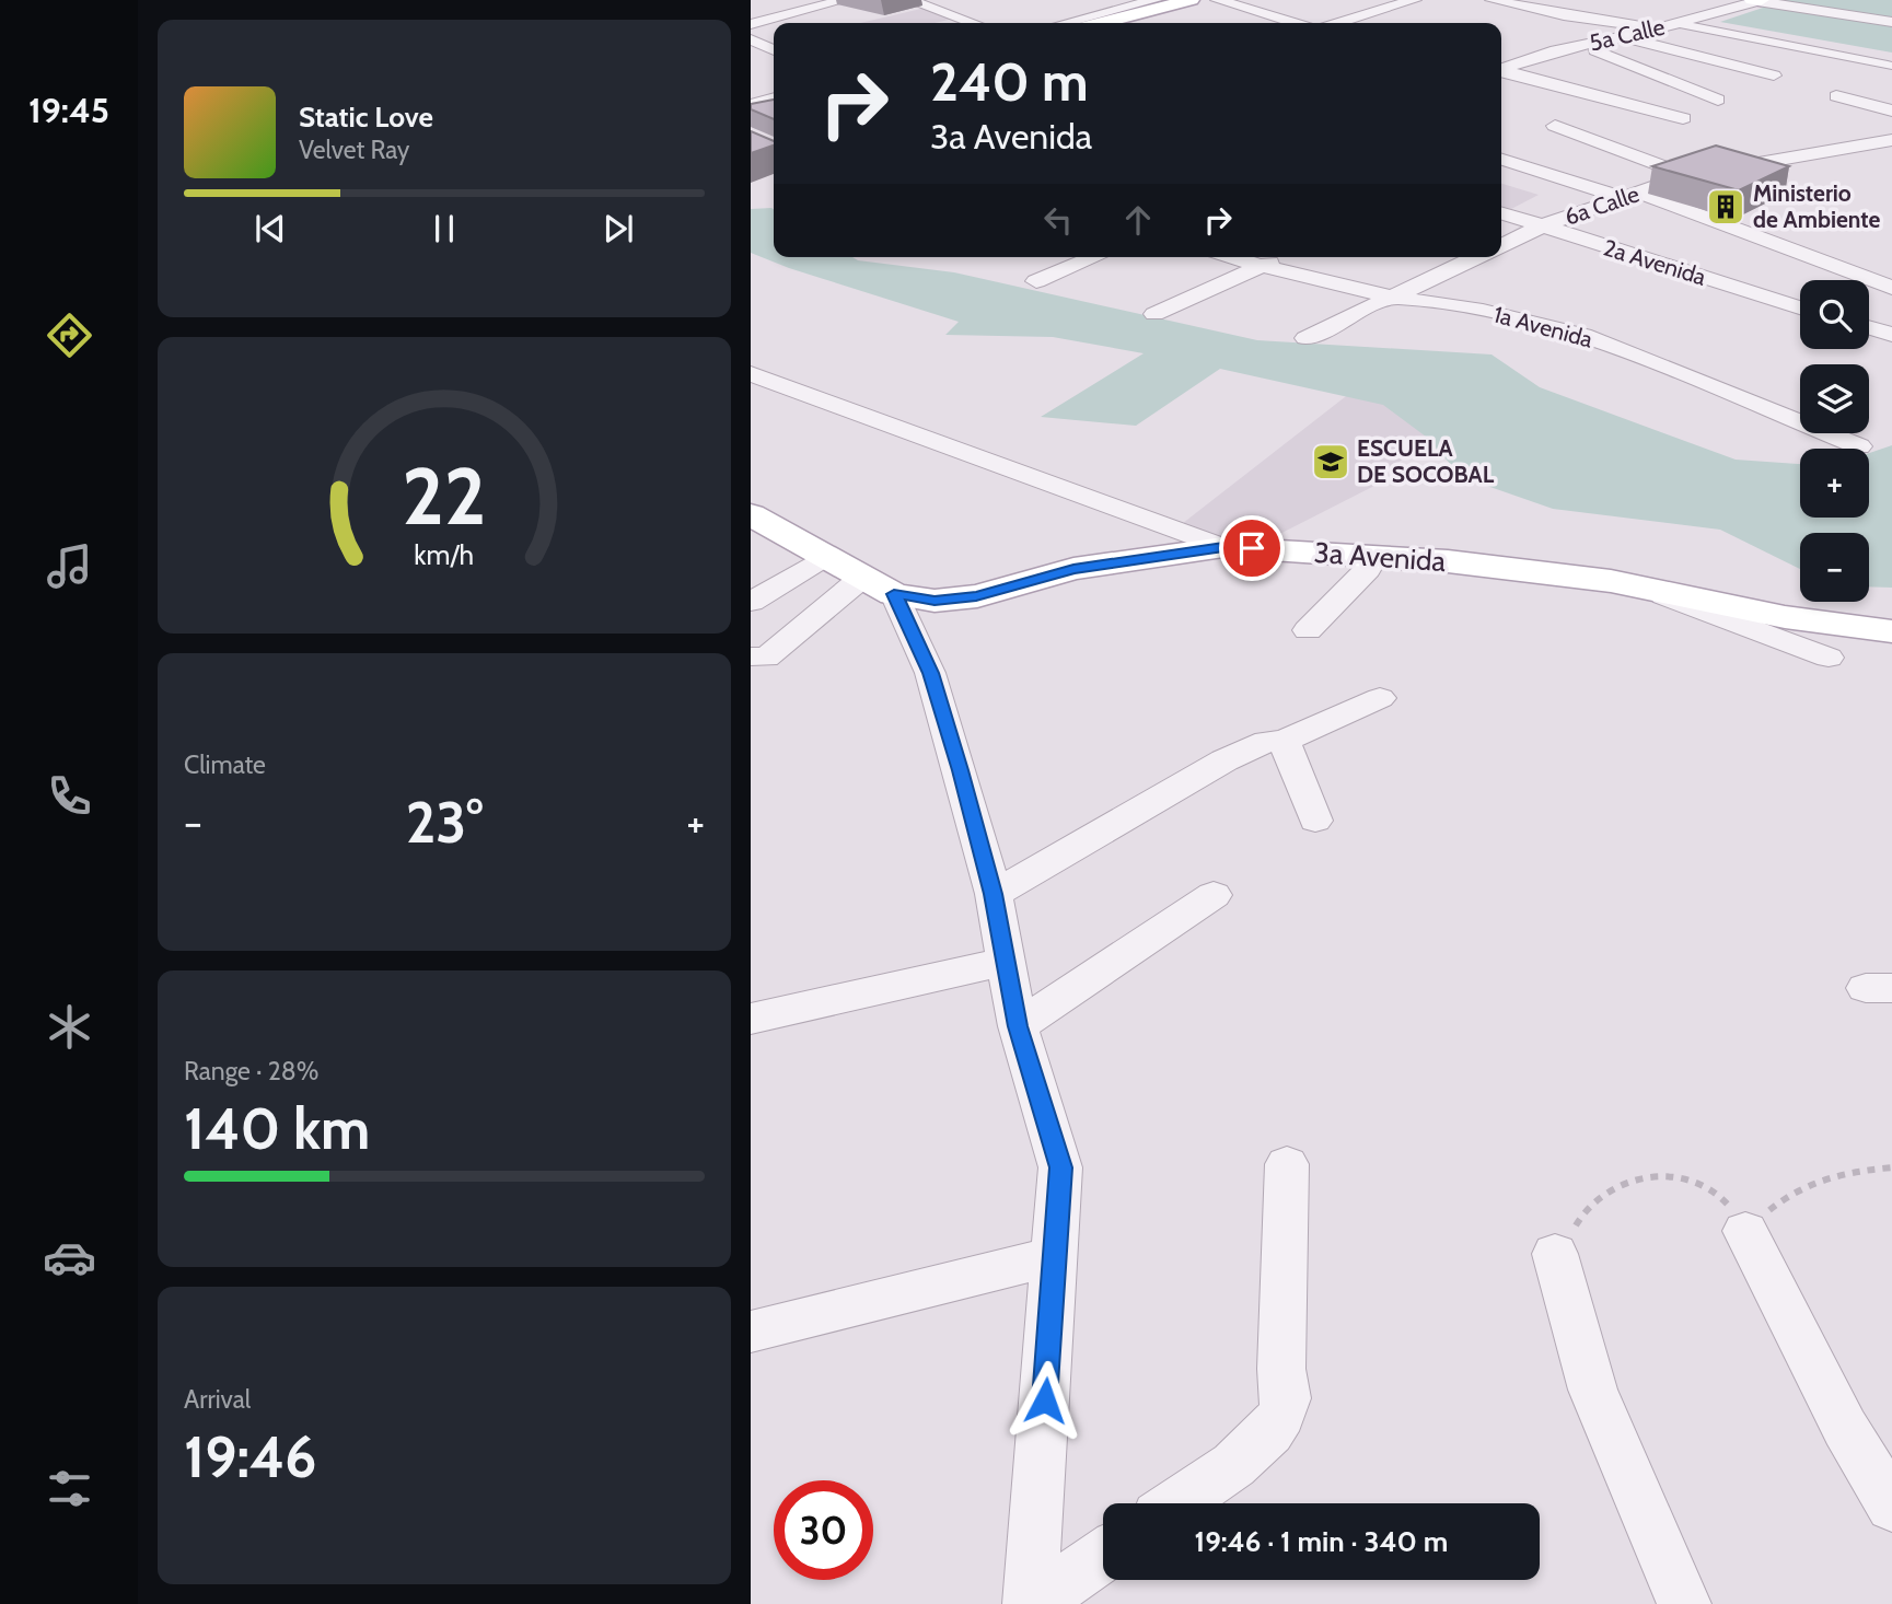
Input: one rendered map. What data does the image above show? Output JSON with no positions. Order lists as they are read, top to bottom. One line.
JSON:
{"streets":{"main road":["3a Avenida"],"street":["5a Calle","6a Calle","2a Avenida","1a Avenida"]},"crossings":[["6a Calle","2a Avenida"]],"places":{"building":["Ministerio de Ambiente"],"school or university":["ESCUELA DE SOCOBAL"]},"page":{"tabs":"19:45","turn":["240 m","3a Avenida"],"song":["Static Love","Velvet Ray"],"map_buttons":["+","−"],"tile":["Climate",["Range · 28%","140 km"],["Arrival","19:46"]],"heat":["−","23°","+"],"limit":"30","trip":"19:46 · 1 min · 340 m","gauge":["22","km/h"]}}
